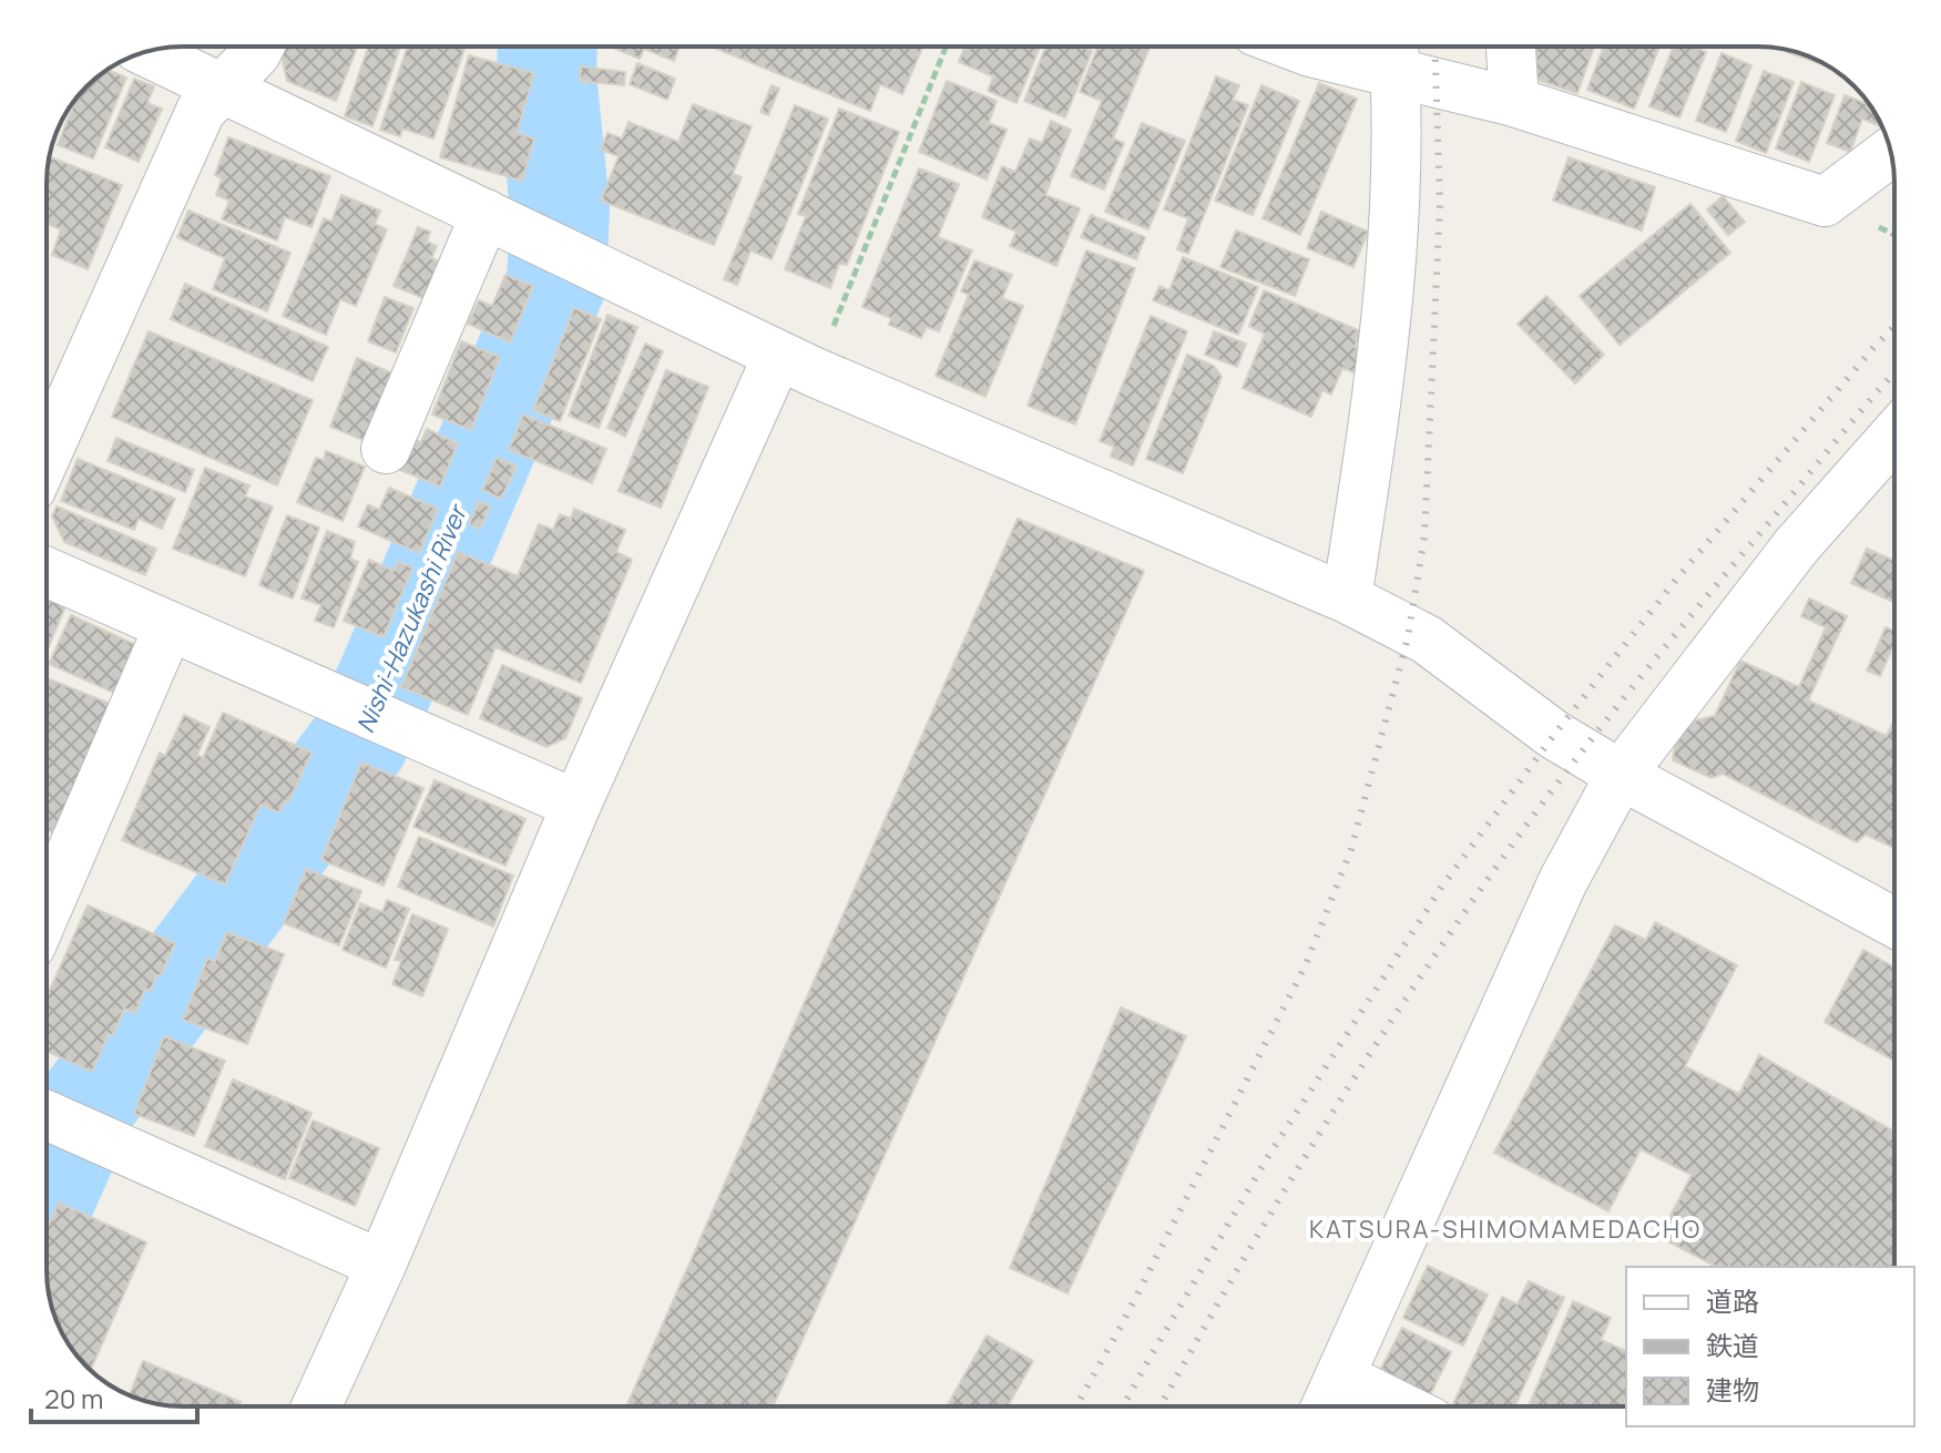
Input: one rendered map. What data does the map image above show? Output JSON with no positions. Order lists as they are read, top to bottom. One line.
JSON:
{"districts":["KATSURA-SHIMOMAMEDACHO"],"water":["Nishi-Hazukashi River"],"legend":["道路","鉄道","建物"],"scale_bar":"20 m"}
